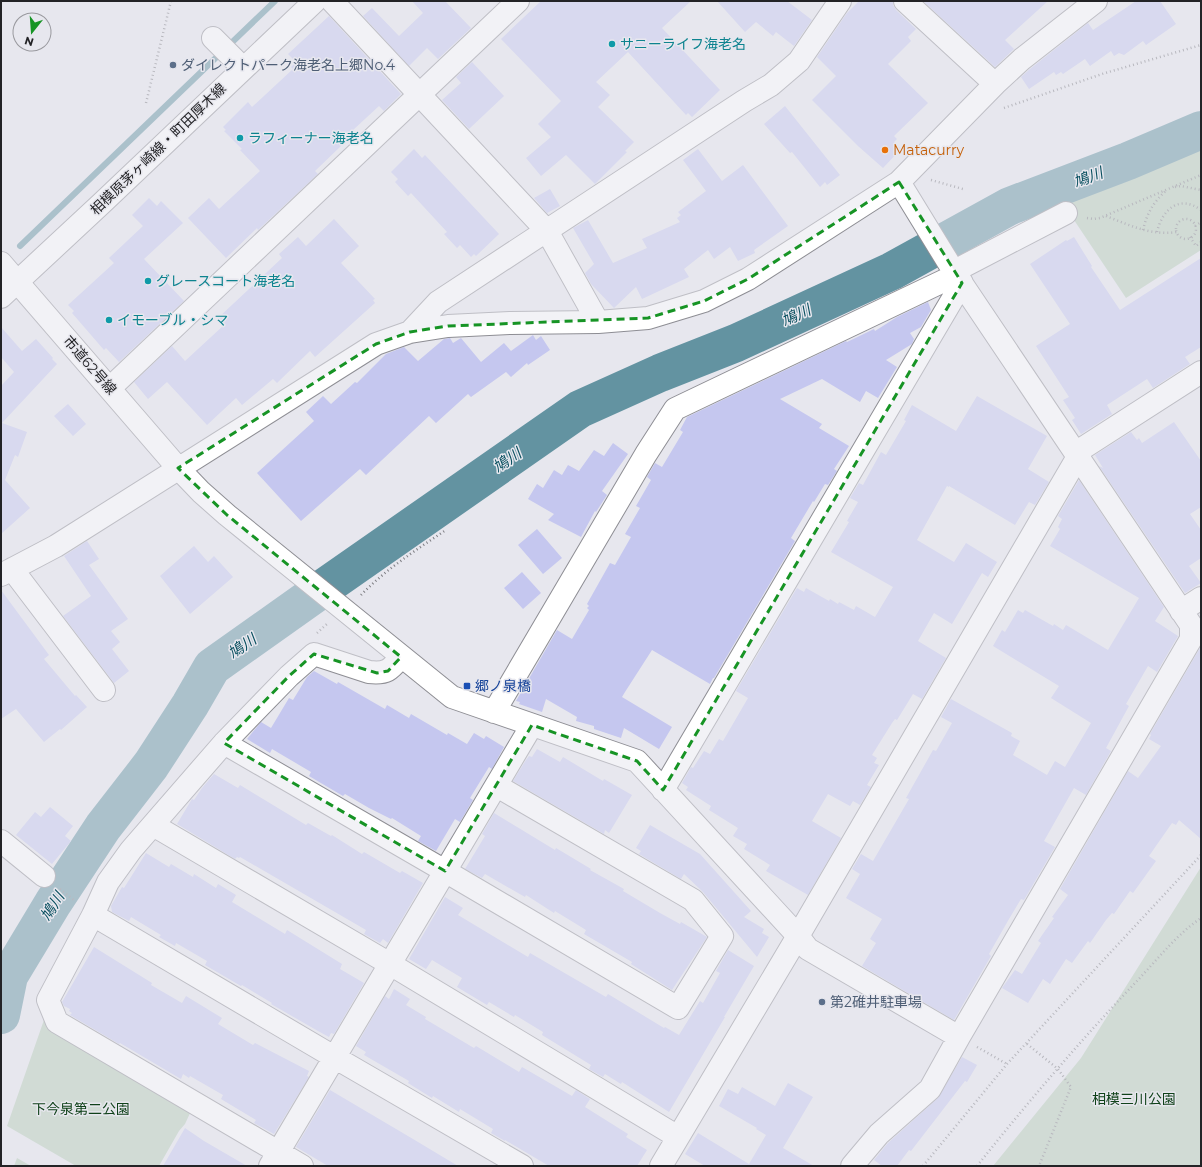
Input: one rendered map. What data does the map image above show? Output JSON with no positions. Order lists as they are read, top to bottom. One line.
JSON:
{"streets":{"street":["相模原茅ヶ崎線・町田厚木線","市道62号線"]},"crossings":[["相模原茅ヶ崎線・町田厚木線","市道62号線"]],"water":["鳩川"],"parks":["相模三川公園","下今泉第二公園"],"places":{"other":["サニーライフ海老名","ダイレクトパーク海老名上郷No.4","ラフィーナー海老名","Matacurry","グレースコート海老名","イモーブル・シマ","第2碓井駐車場"],"transit":["郷ノ泉橋"]},"north":"bottom"}
